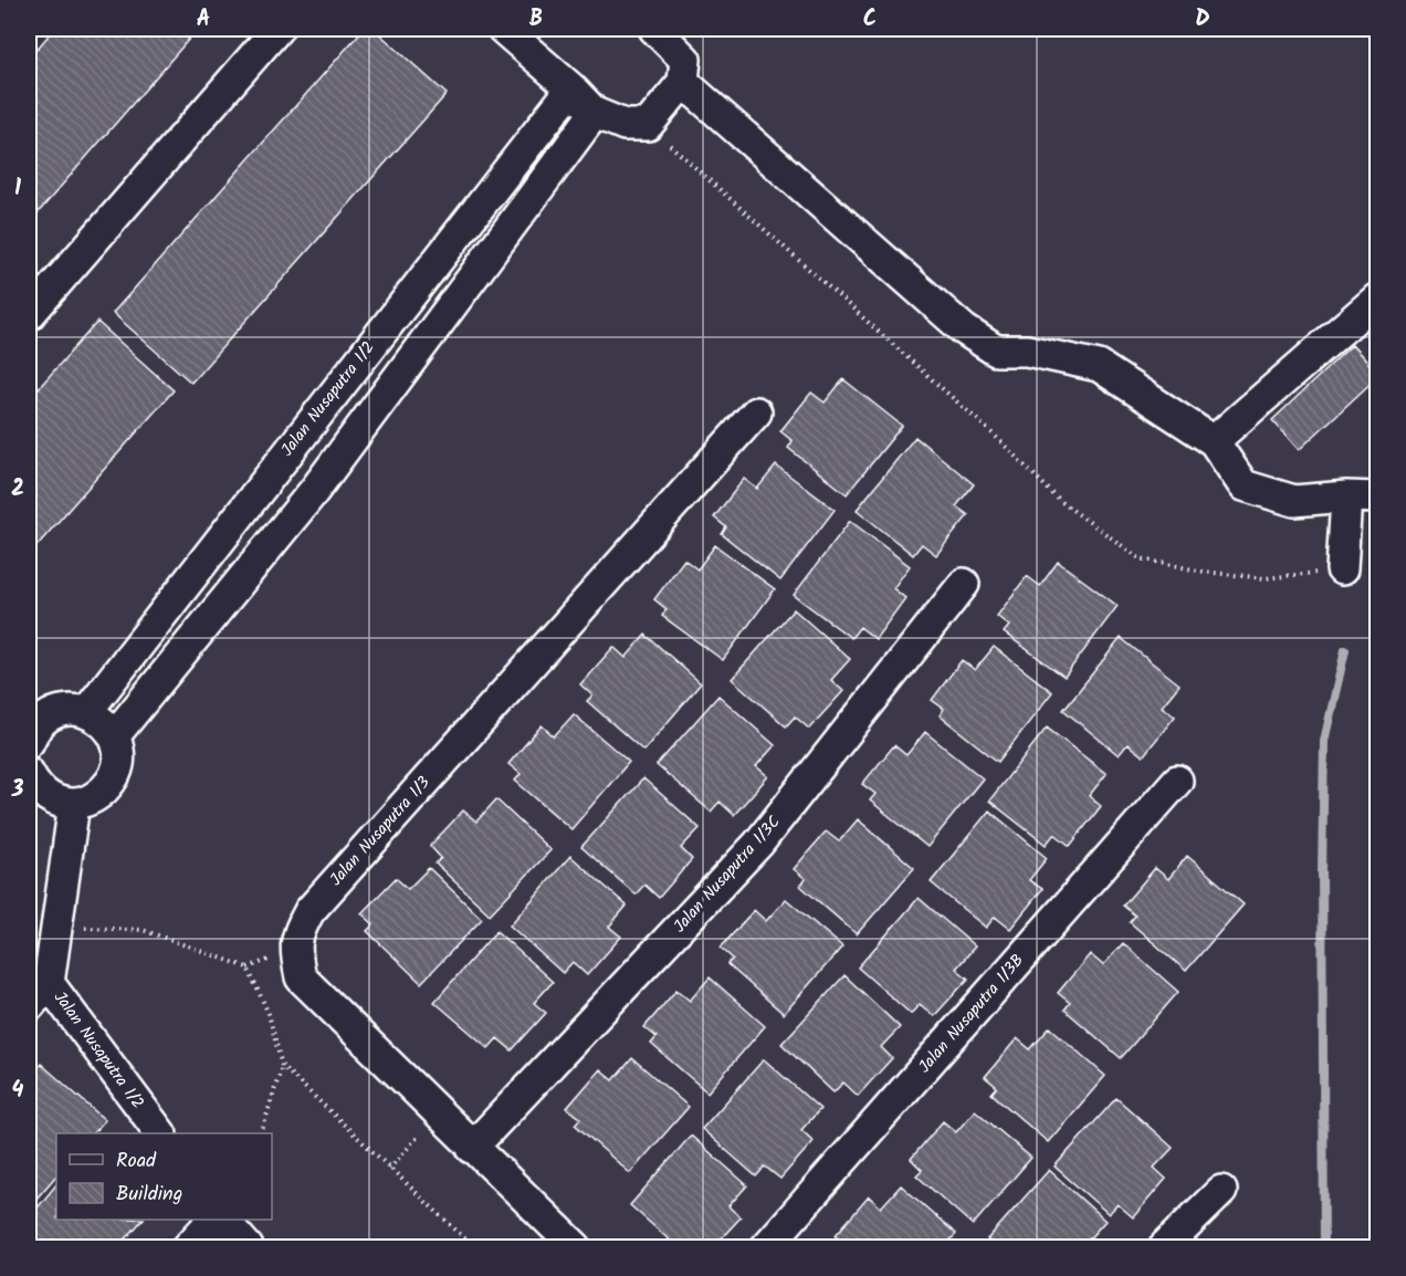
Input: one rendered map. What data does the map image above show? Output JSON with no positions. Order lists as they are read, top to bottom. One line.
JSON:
{"streets":{"street":["Jalan Nusaputra 1/2","Jalan Nusaputra 1/3","Jalan Nusaputra 1/3C","Jalan Nusaputra 1/3B"]},"crossings":[["Jalan Nusaputra 1/3","Jalan Nusaputra 1/3C"]],"legend":["Road","Building"],"grid":{"columns":["A","B","C","D"],"rows":["1","2","3","4"]}}
